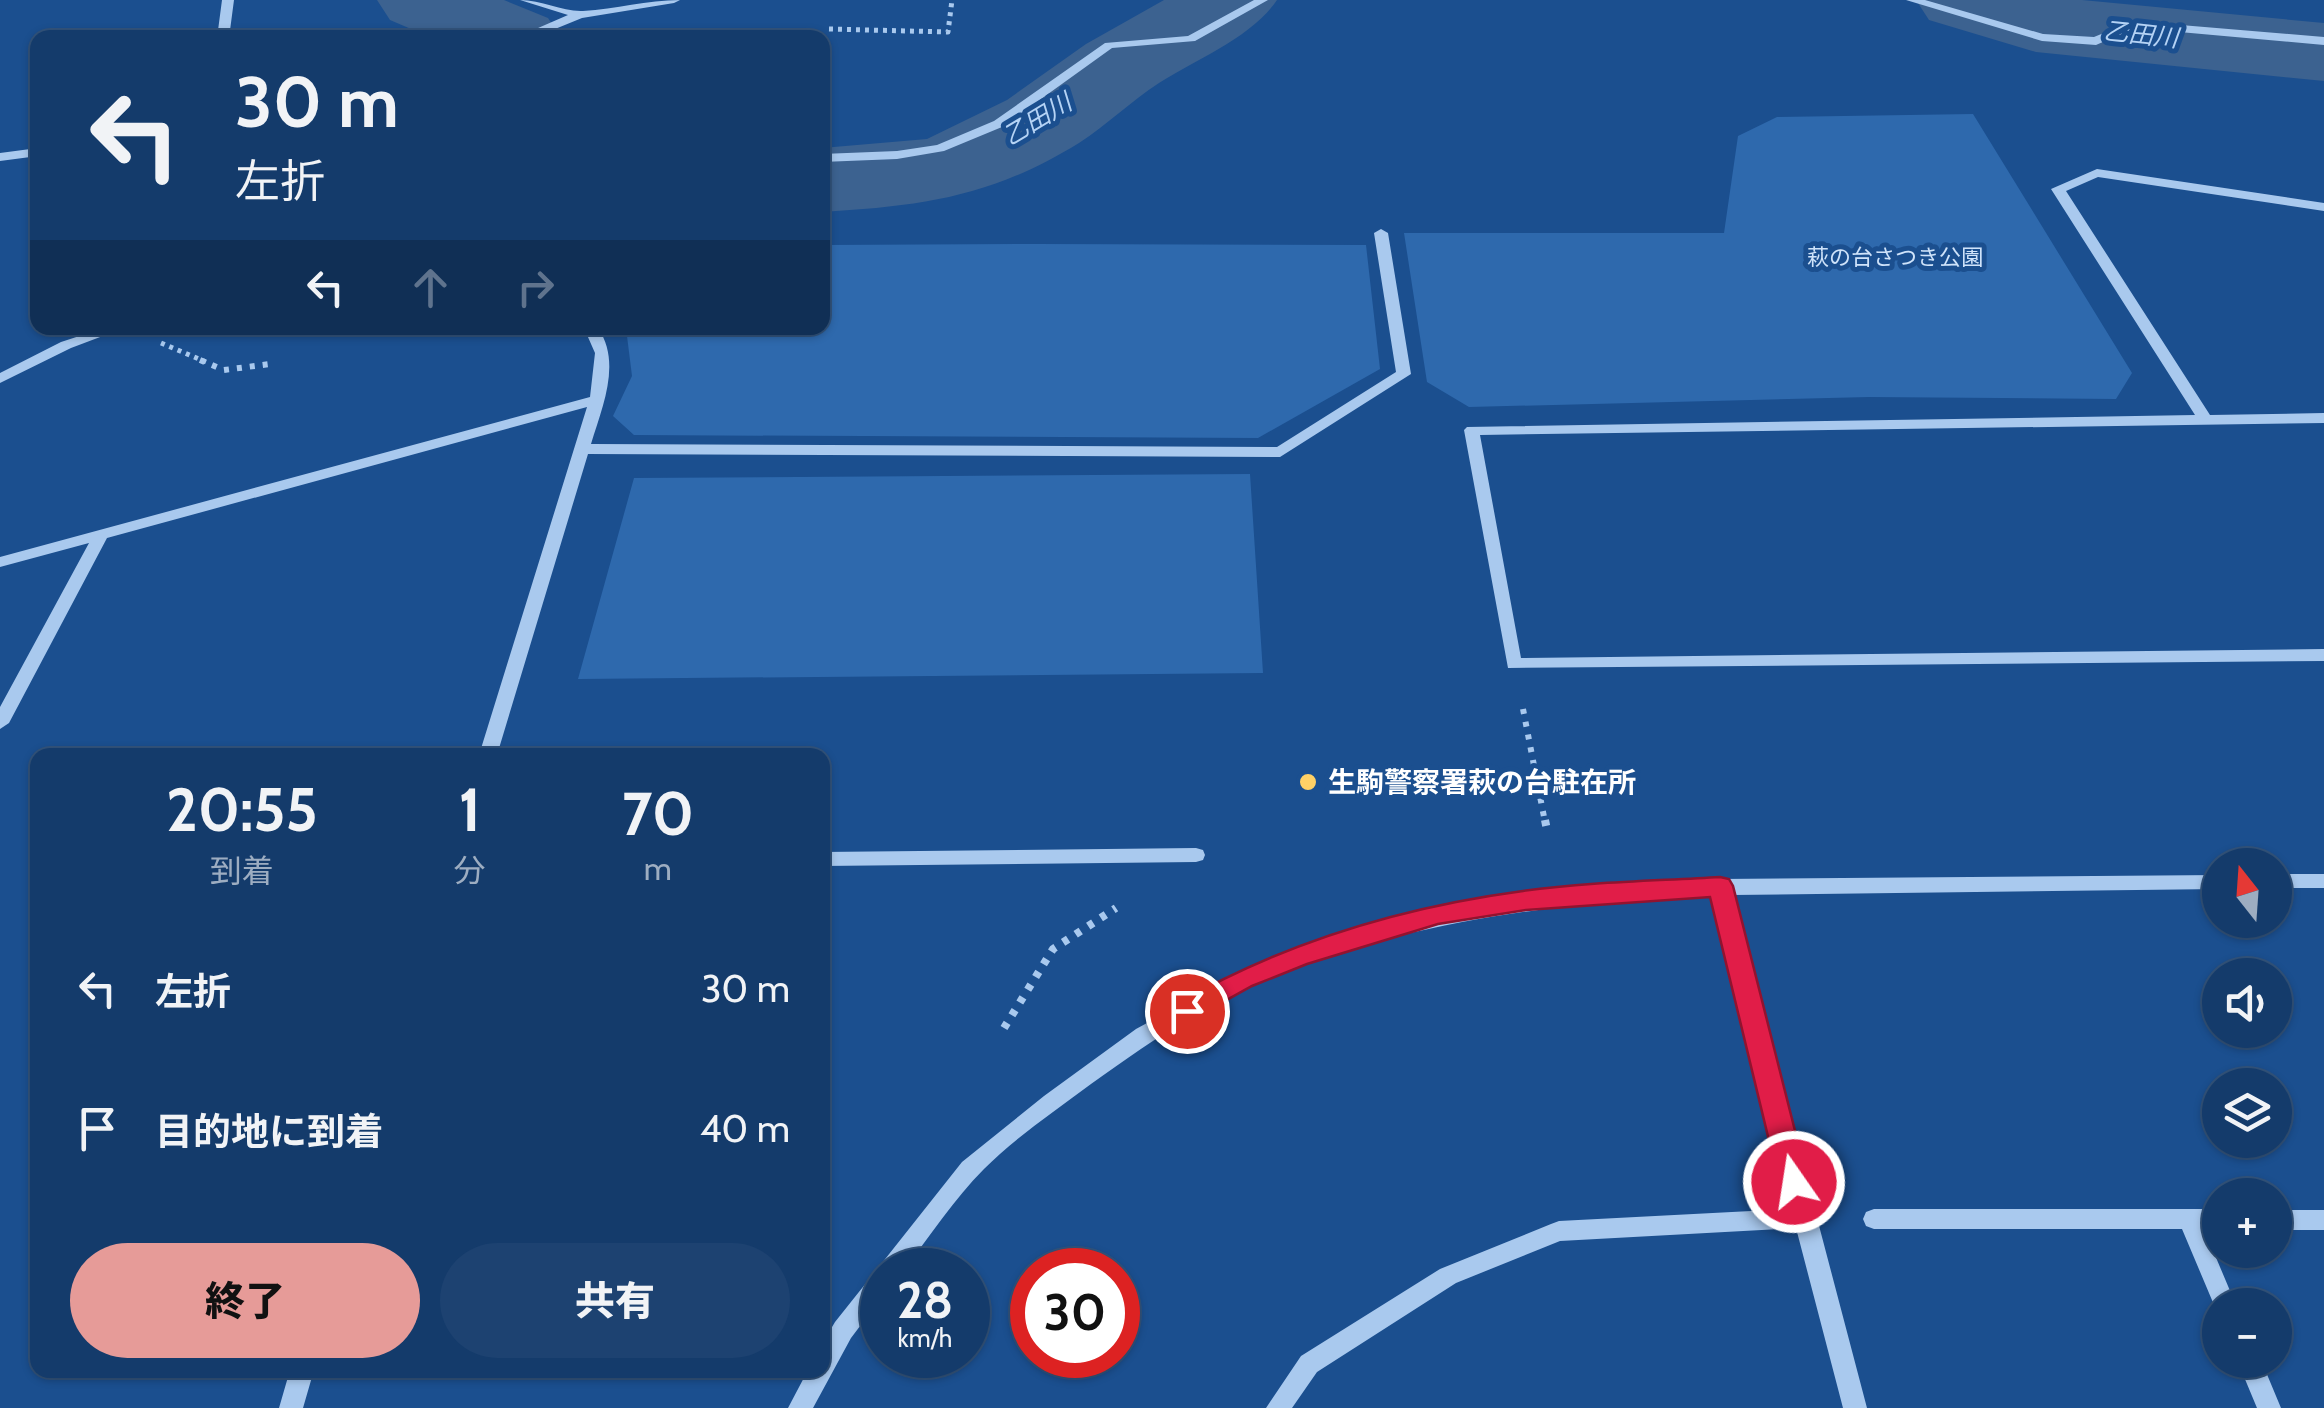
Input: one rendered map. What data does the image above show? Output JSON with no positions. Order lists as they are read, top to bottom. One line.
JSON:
{"water":["乙田川"],"parks":["萩の台さつき公園"],"places":["生駒警察署萩の台駐在所"],"north":"top","page":{"turn":["30 m","左折"],"eta":["20:55","到着","1","分","70","m"],"map_buttons":["+","−"],"list":[{"name":"左折","value":"30 m"},{"name":"目的地に到着","value":"40 m"}],"buttons":["終了","共有"],"speed":"28 km/h","limit":"30"}}
